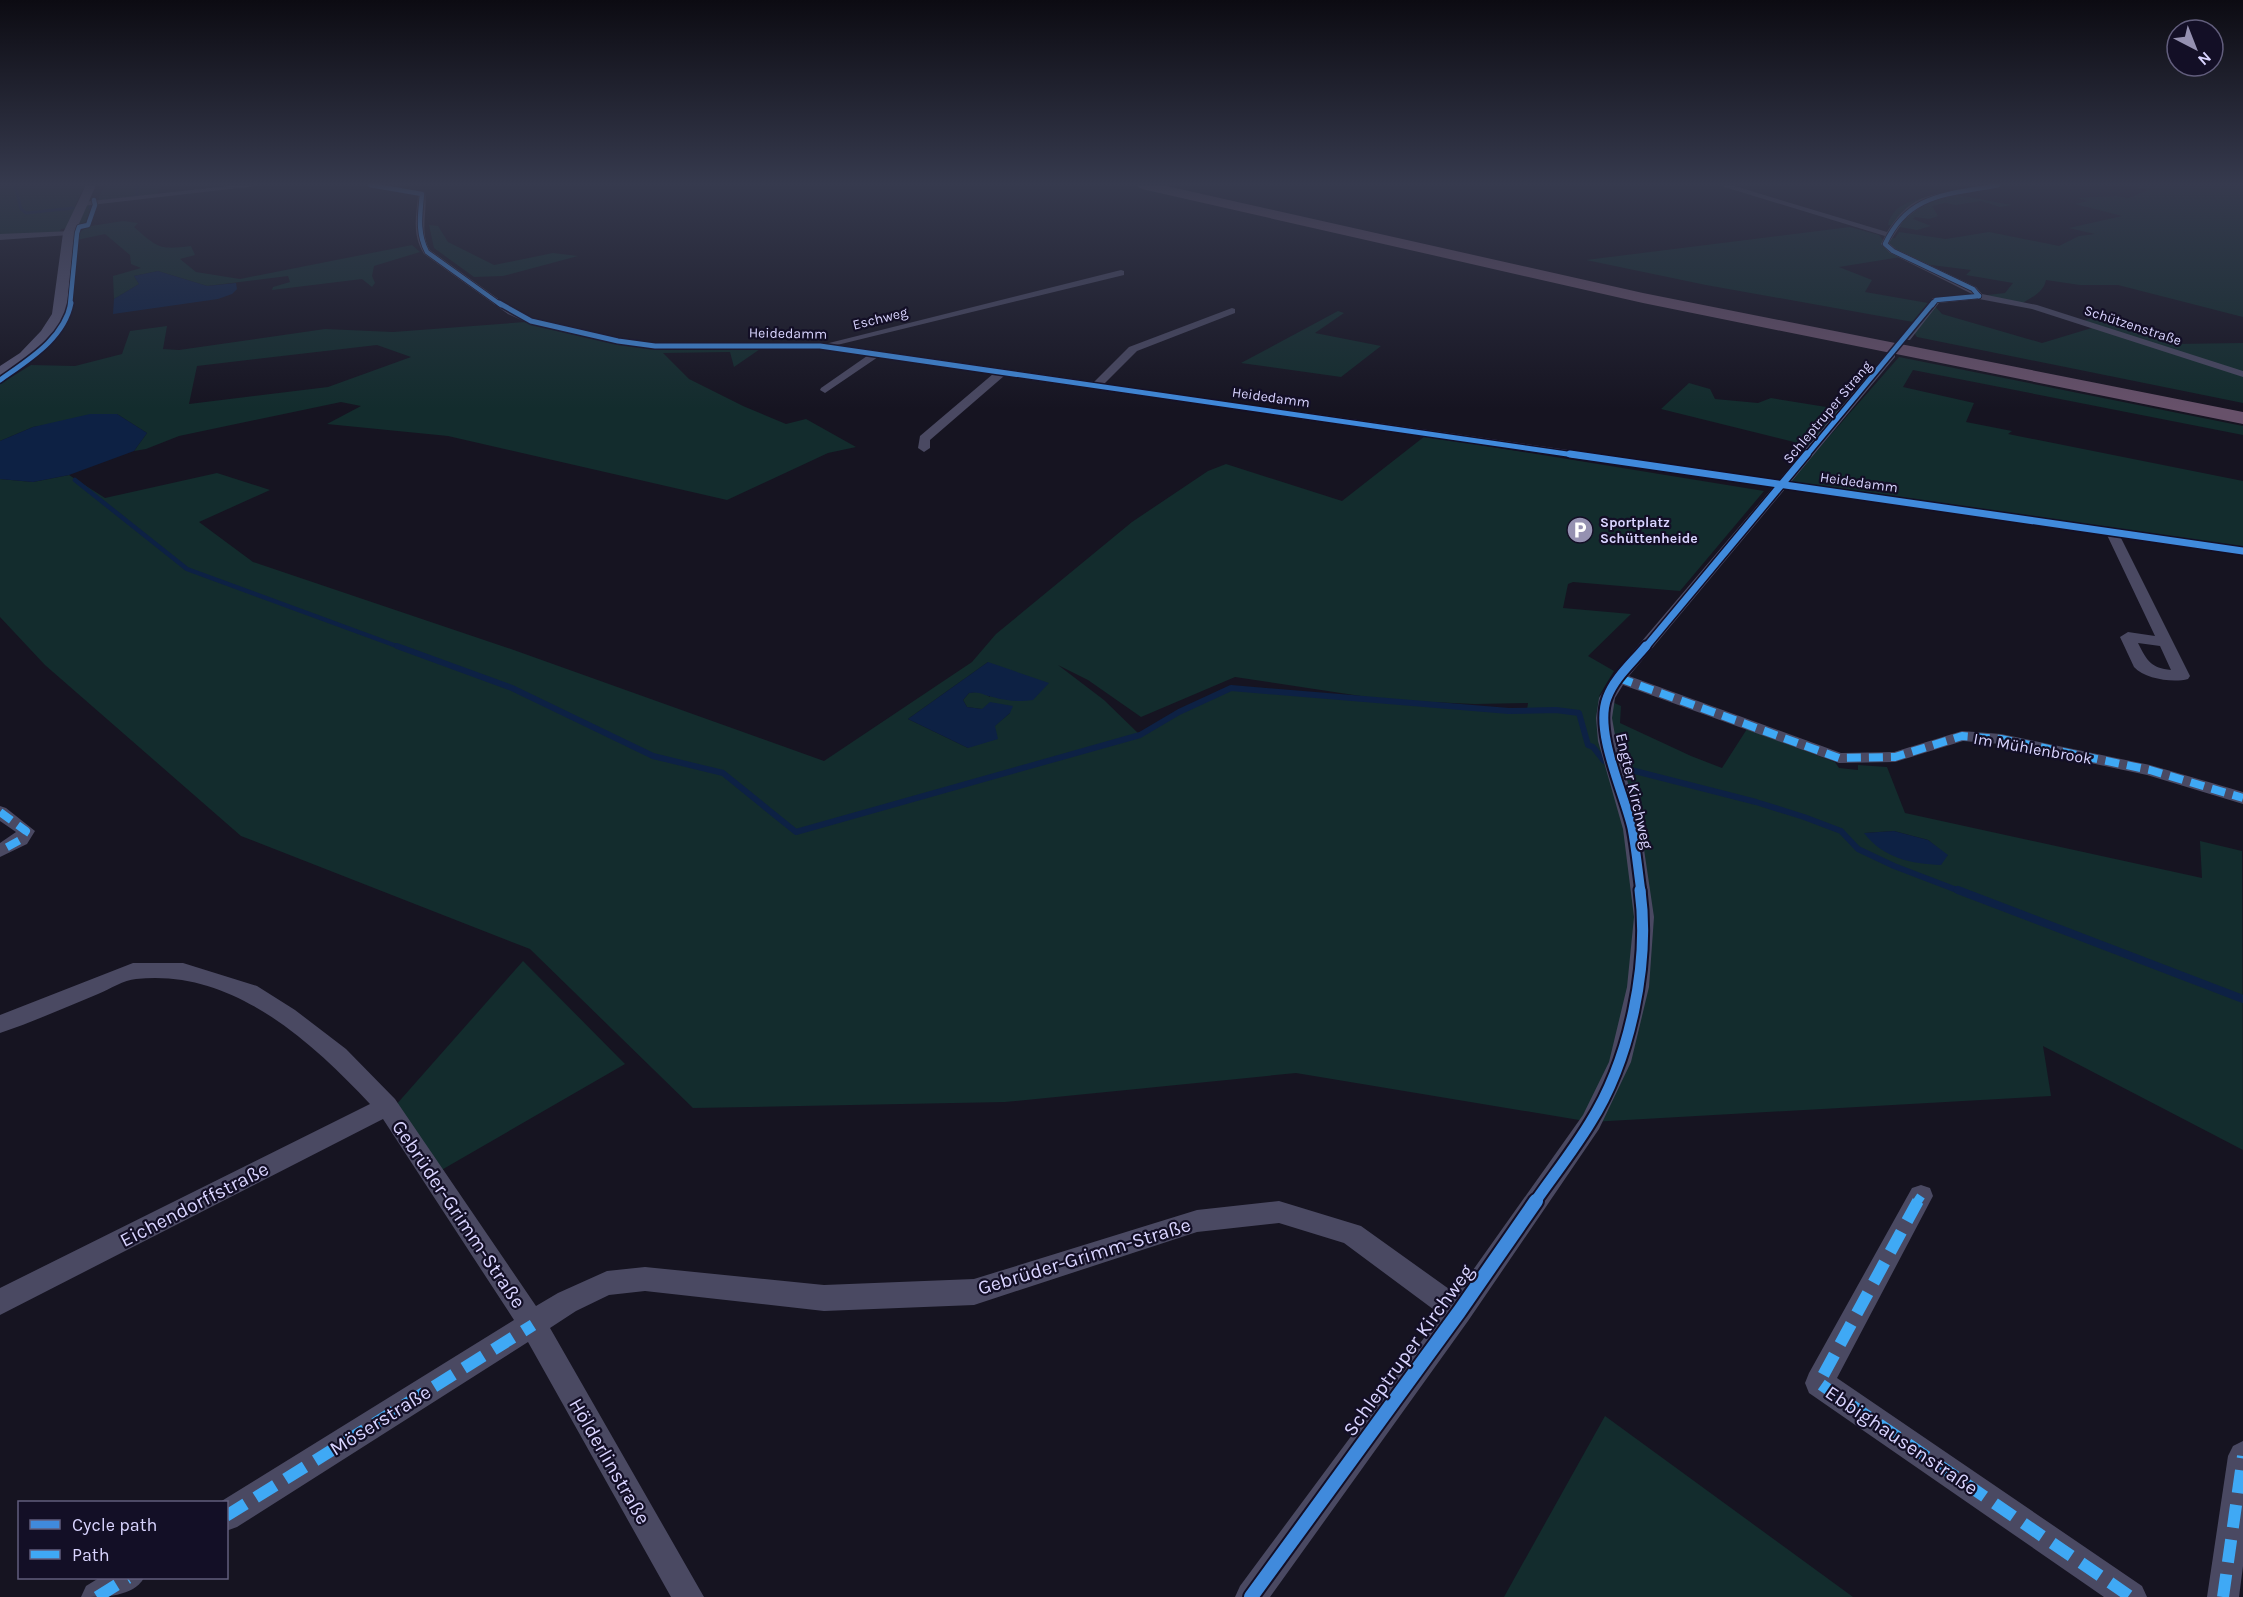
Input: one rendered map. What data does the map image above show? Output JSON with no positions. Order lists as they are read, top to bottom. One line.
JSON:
{"streets":{"street":["Eschweg","Schützenstraße","Heidedamm","Schleptruper Strang","Im Mühlenbrook","Engter Kirchweg","Eichendorffstraße","Gebrüder-Grimm-Straße","Schleptruper Kirchweg","Möserstraße","Ebbighausenstraße","Hölderlinstraße"]},"crossings":[["Eschweg","Heidedamm"],["Heidedamm","Schleptruper Strang"],["Heidedamm","Engter Kirchweg"],["Schleptruper Strang","Engter Kirchweg"],["Im Mühlenbrook","Engter Kirchweg"],["Engter Kirchweg","Schleptruper Kirchweg"],["Eichendorffstraße","Gebrüder-Grimm-Straße"],["Gebrüder-Grimm-Straße","Schleptruper Kirchweg"],["Gebrüder-Grimm-Straße","Möserstraße"],["Gebrüder-Grimm-Straße","Hölderlinstraße"],["Möserstraße","Hölderlinstraße"]],"places":{"parking":["Sportplatz Schüttenheide"]},"legend":["Cycle path","Path"],"north":"bottom right"}
